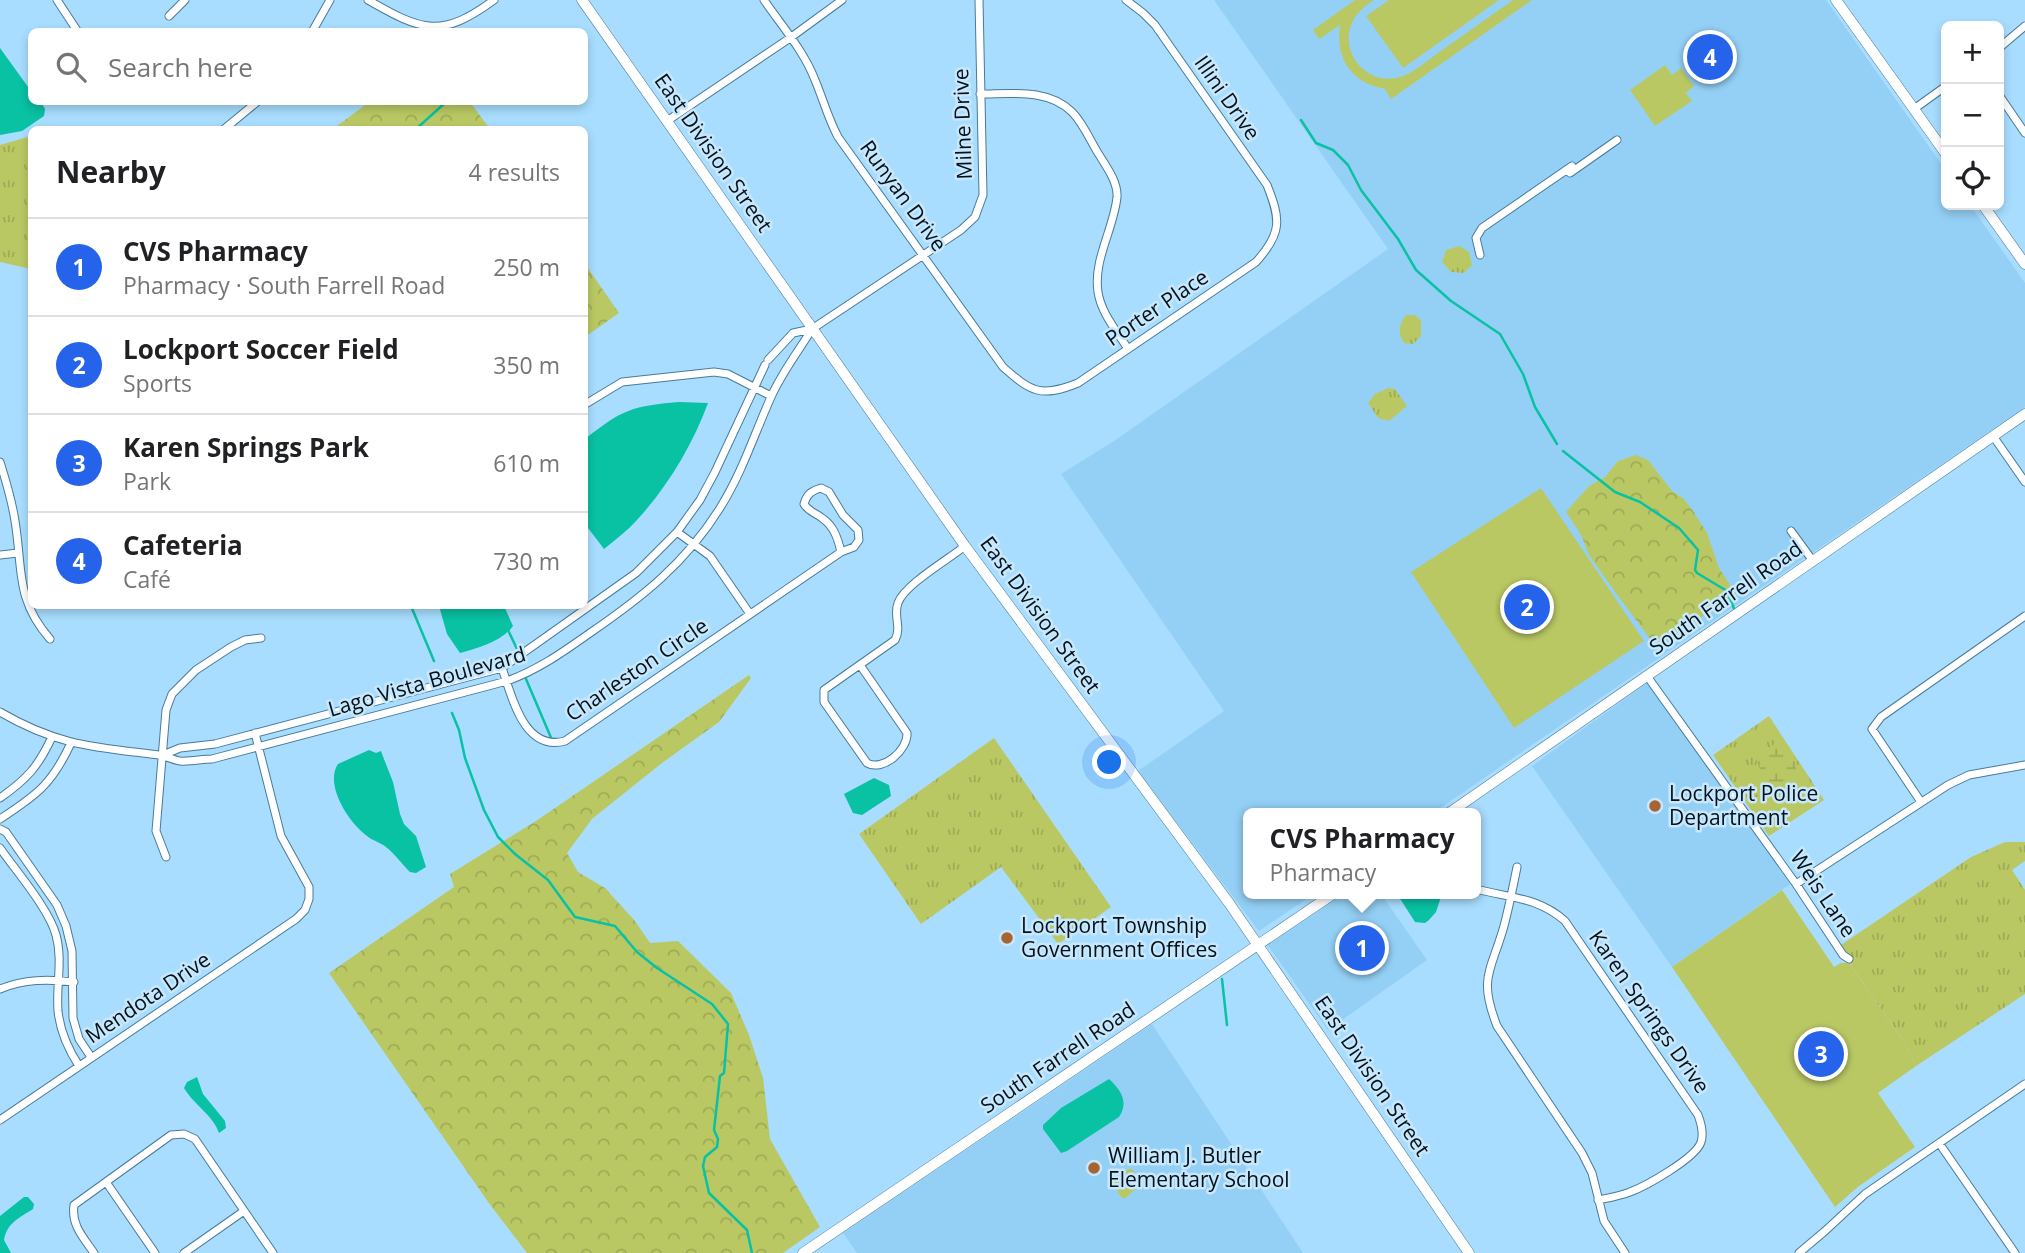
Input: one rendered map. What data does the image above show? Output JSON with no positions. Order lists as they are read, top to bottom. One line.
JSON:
{"streets":{"street":["Illini Drive","Milne Drive","East Division Street","Runyan Drive","Porter Place","South Farrell Road","Charleston Circle","Lago Vista Boulevard","Weis Lane","Mendota Drive","Karen Springs Drive"]},"crossings":[["Illini Drive","Porter Place"],["Milne Drive","East Division Street"],["Milne Drive","Runyan Drive"],["Milne Drive","Lago Vista Boulevard"],["East Division Street","South Farrell Road"],["East Division Street","Lago Vista Boulevard"],["Runyan Drive","Porter Place"],["South Farrell Road","Weis Lane"],["Charleston Circle","Lago Vista Boulevard"],["Lago Vista Boulevard","Mendota Drive"]],"places":["Lockport Police Department","Lockport Township Government Offices","William J. Butler Elementary School"],"page":{"map_buttons":["+","−"],"search":"Search here","pins":["4","2","1","3"],"heading":["Nearby","4 results"],"list":[{"mark":"1","name":"CVS Pharmacy","note":"Pharmacy · South Farrell Road","value":"250 m"},{"mark":"2","name":"Lockport Soccer Field","note":"Sports","value":"350 m"},{"mark":"3","name":"Karen Springs Park","note":"Park","value":"610 m"},{"mark":"4","name":"Cafeteria","note":"Café","value":"730 m"}],"popup":["CVS Pharmacy","Pharmacy"]}}
